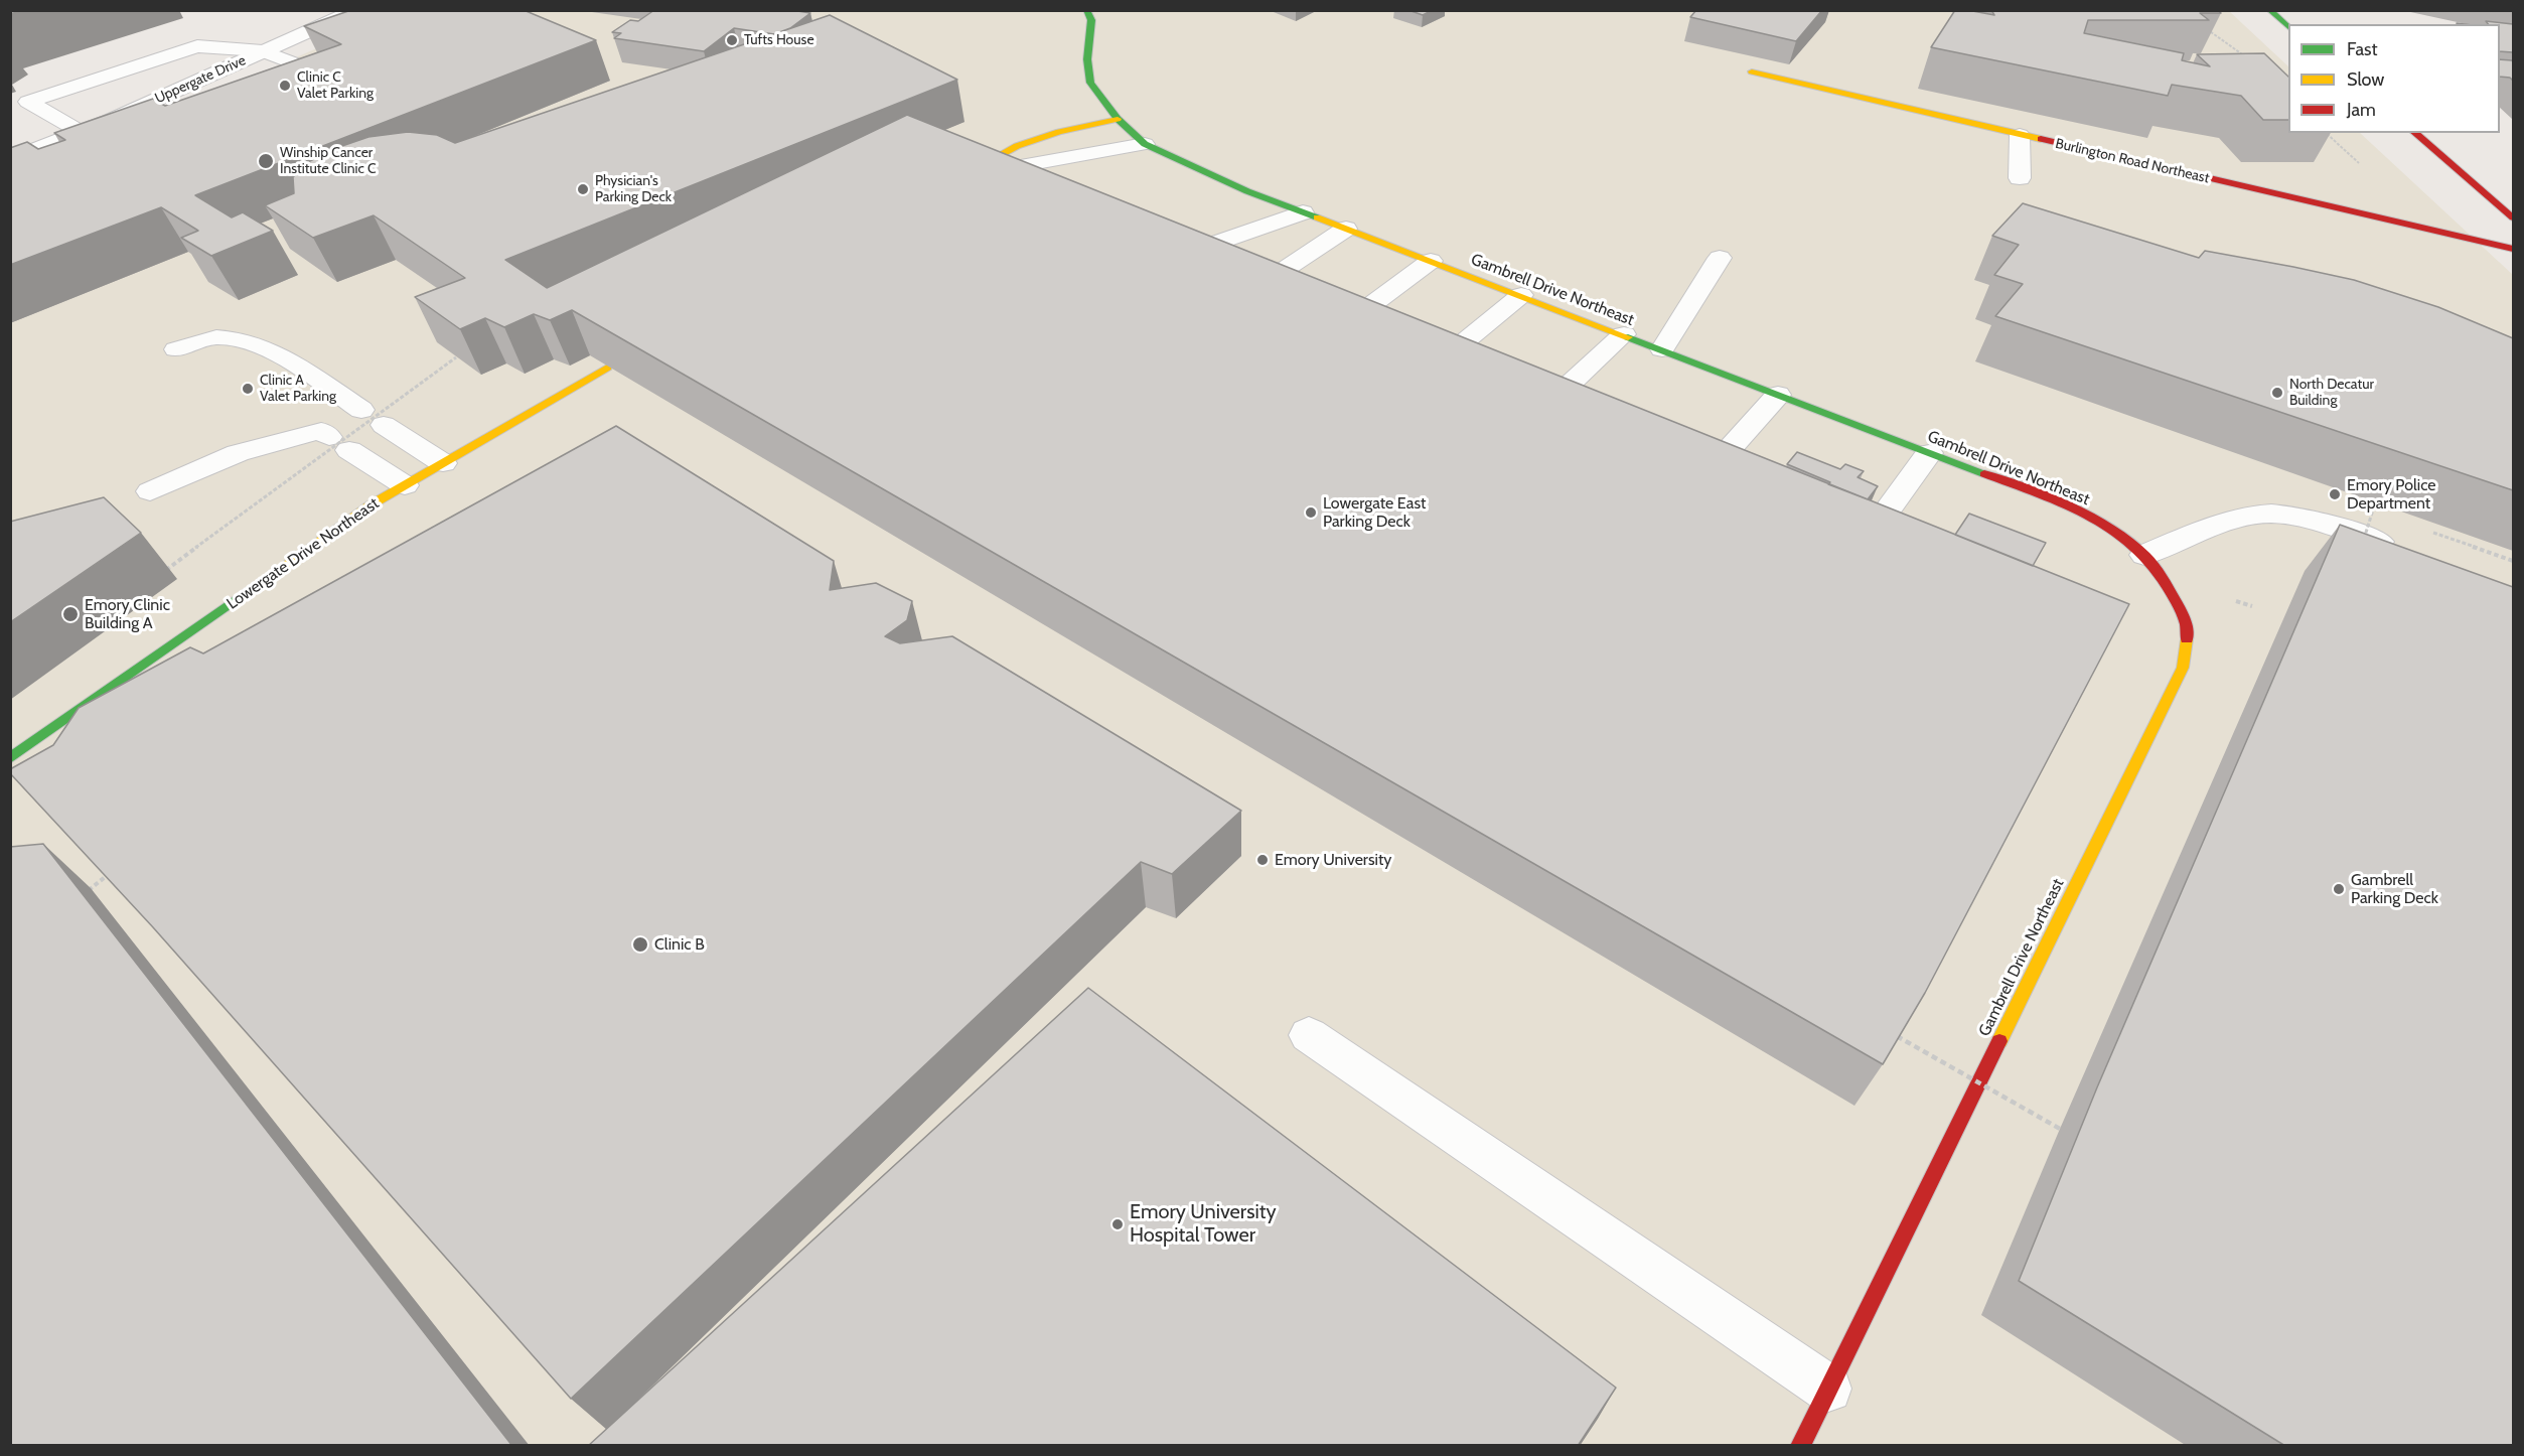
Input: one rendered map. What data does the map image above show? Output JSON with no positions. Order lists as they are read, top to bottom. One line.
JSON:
{"streets":{"street":["Uppergate Drive","Burlington Road Northeast","Gambrell Drive Northeast","Lowergate Drive Northeast"]},"places":["Tufts House","Clinic C Valet Parking","Winship Cancer Institute Clinic C","Physician's Parking Deck","Clinic A Valet Parking","North Decatur Building","Emory Police Department","Lowergate East Parking Deck","Emory Clinic Building A","Emory University","Gambrell Parking Deck","Clinic B","Emory University Hospital Tower"],"legend":["Fast","Slow","Jam"]}
